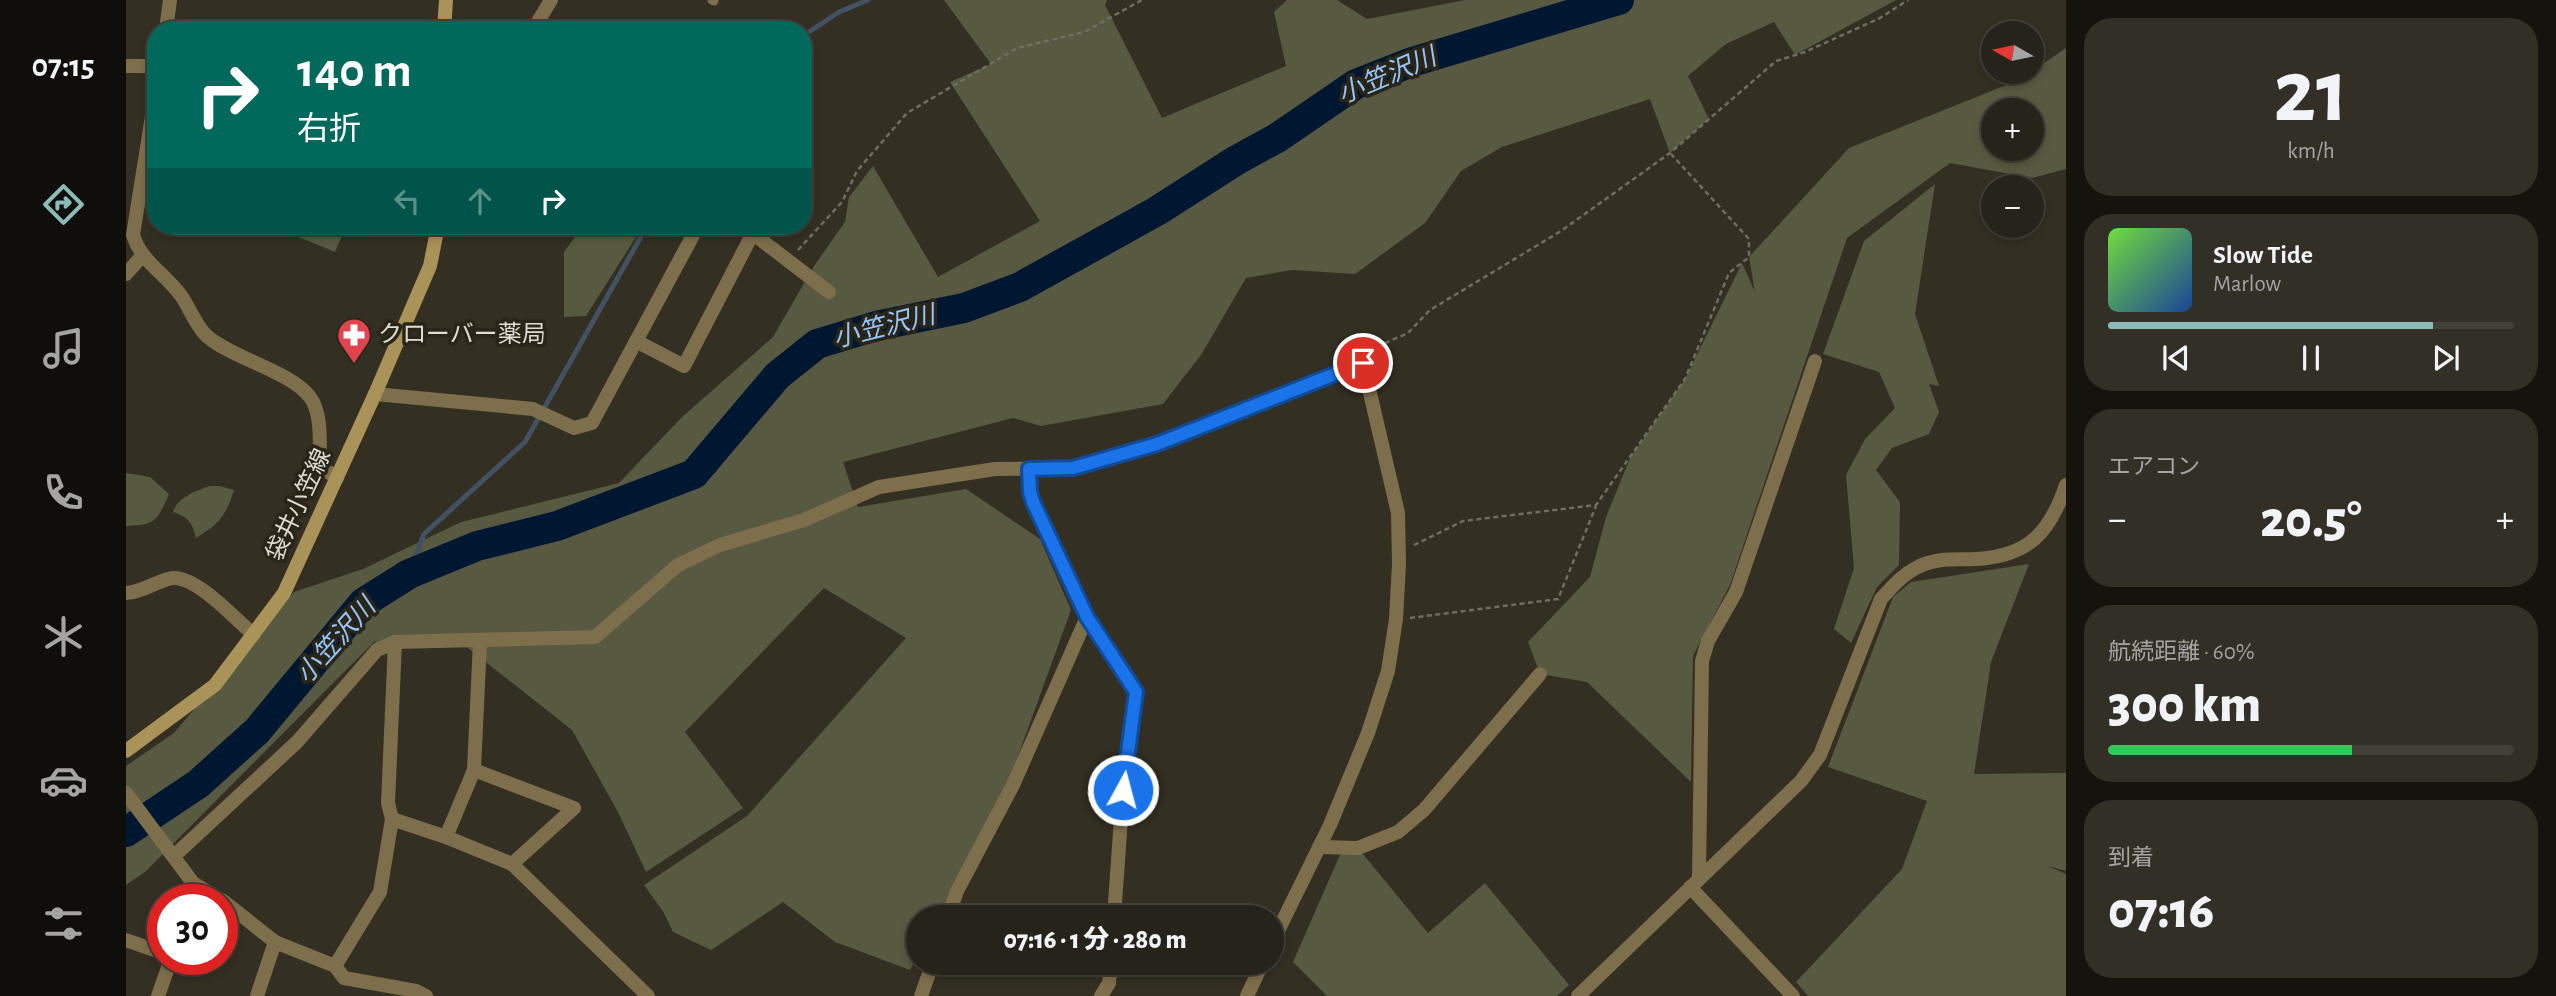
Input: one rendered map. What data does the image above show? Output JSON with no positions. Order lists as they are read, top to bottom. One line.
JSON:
{"streets":{"main road":["袋井小笠線"]},"water":["小笠沢川"],"places":{"pharmacy":["クローバー薬局"]},"north":"left","page":{"tabs":"07:15","tile":[["21","km/h"],"エアコン",["航続距離 · 60%","300 km"],["到着","07:16"]],"map_buttons":["+","−"],"turn":["140 m","右折"],"song":["Slow Tide","Marlow"],"heat":["−","20.5°","+"],"limit":"30","trip":"07:16 · 1 分 · 280 m"}}
